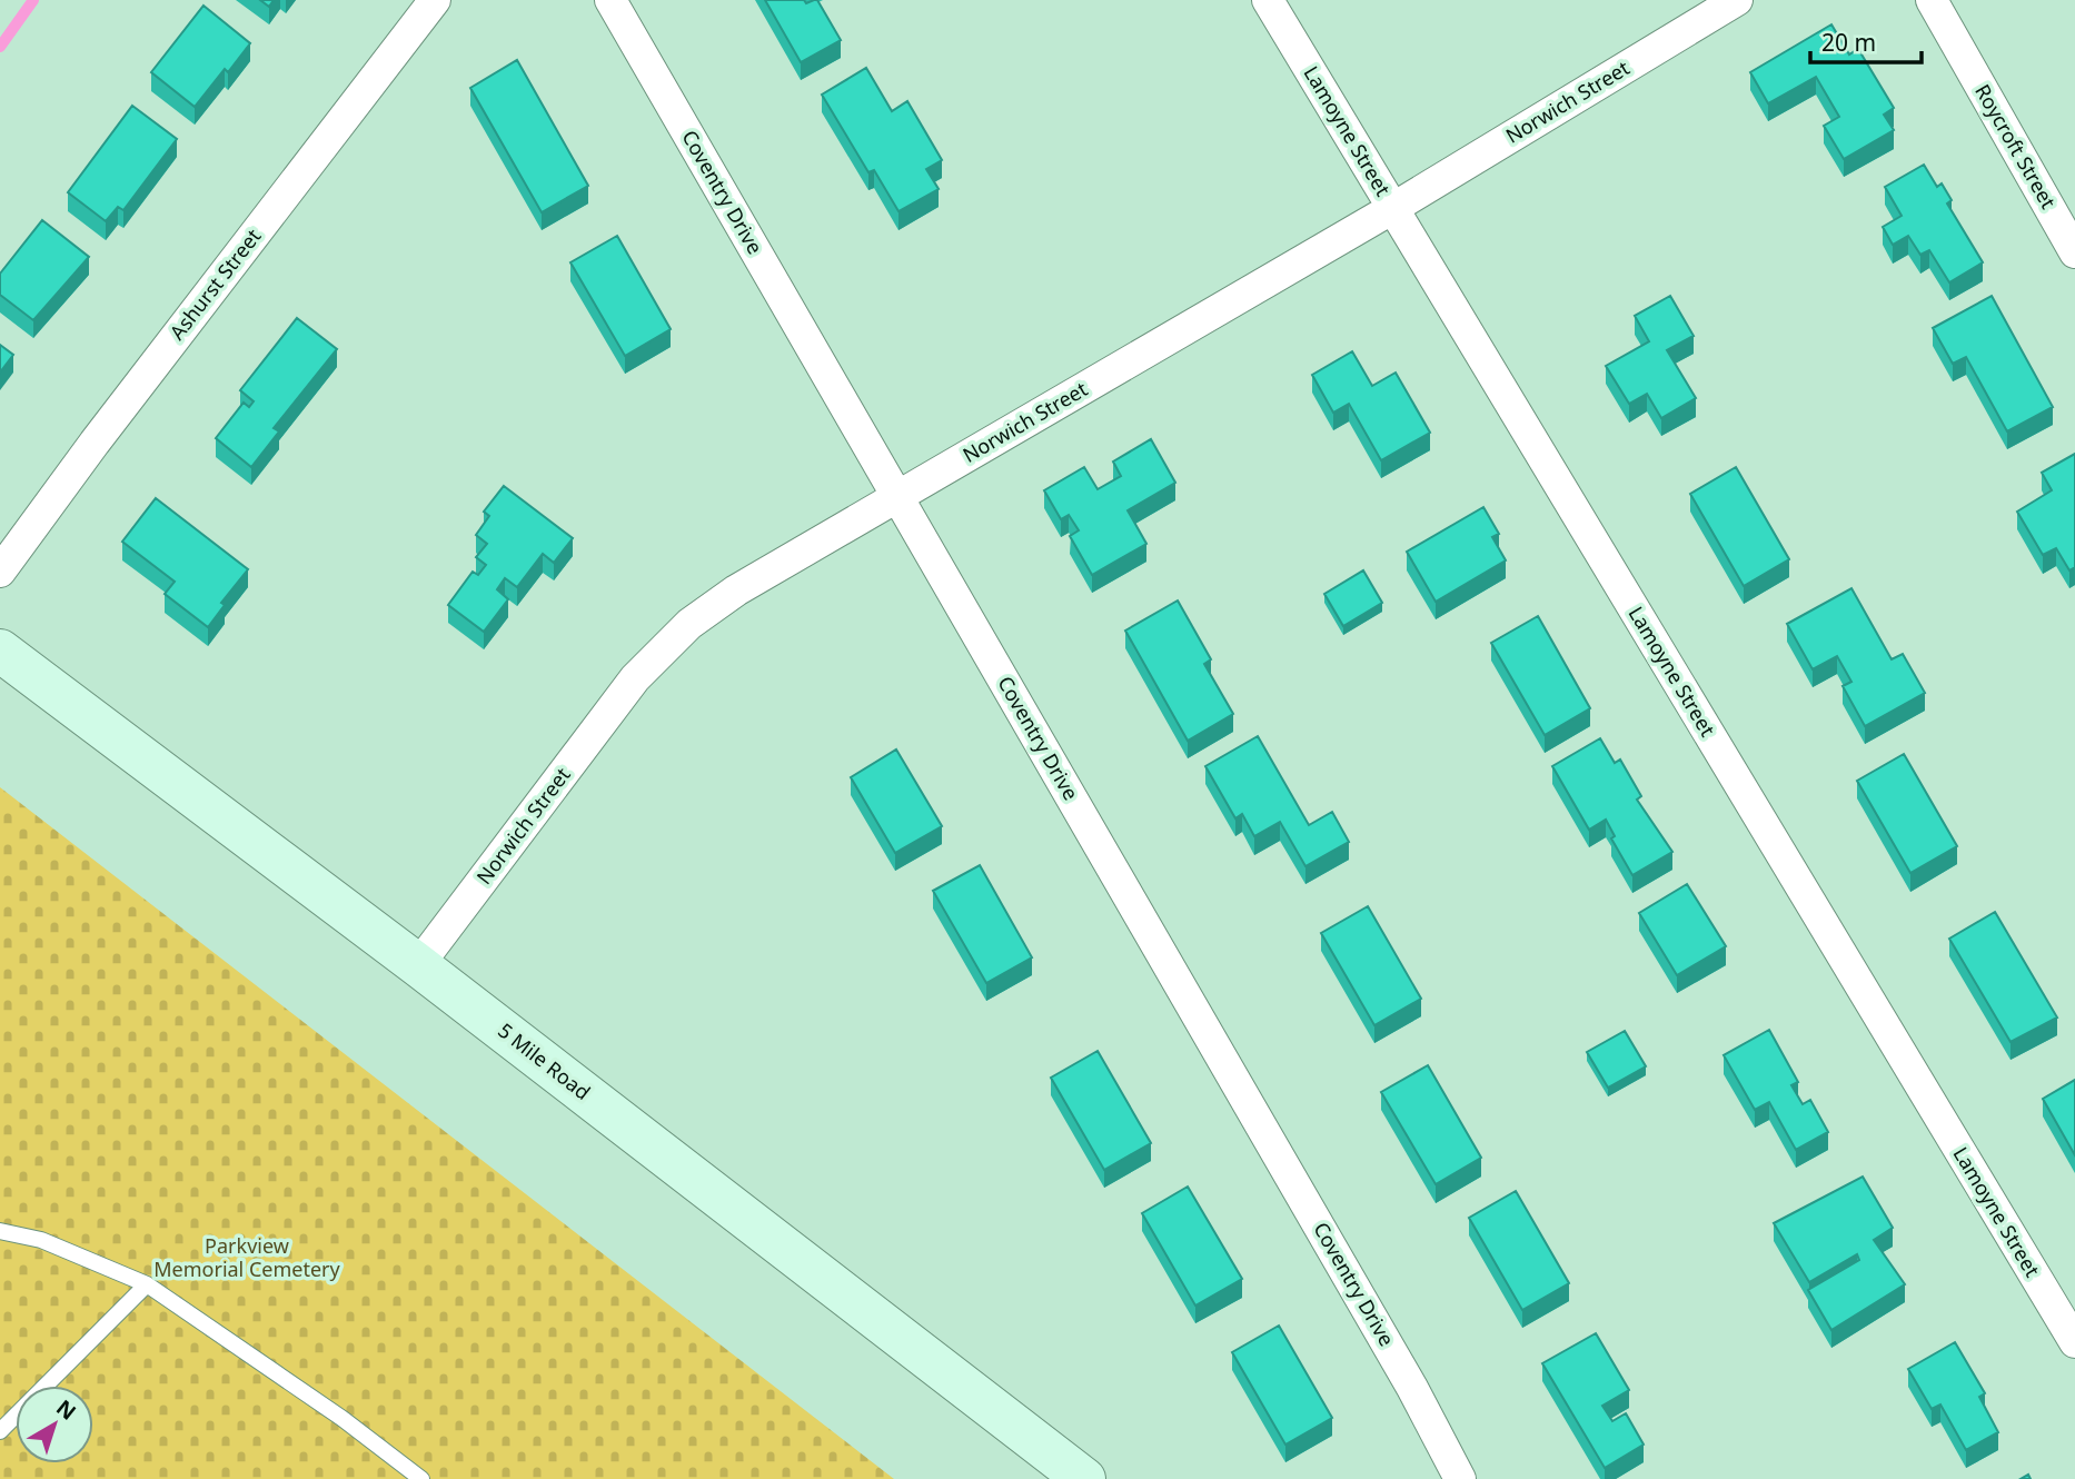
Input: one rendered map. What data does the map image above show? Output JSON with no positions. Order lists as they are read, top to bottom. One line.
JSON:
{"streets":{"main road":["5 Mile Road"],"street":["Norwich Street","Lamoyne Street","Roycroft Street","Coventry Drive","Ashurst Street"]},"crossings":[["Norwich Street","Lamoyne Street"],["Norwich Street","Coventry Drive"],["Norwich Street","5 Mile Road"]],"parks":["Parkview Memorial Cemetery"],"scale_bar":"20 m","north":"top right"}
